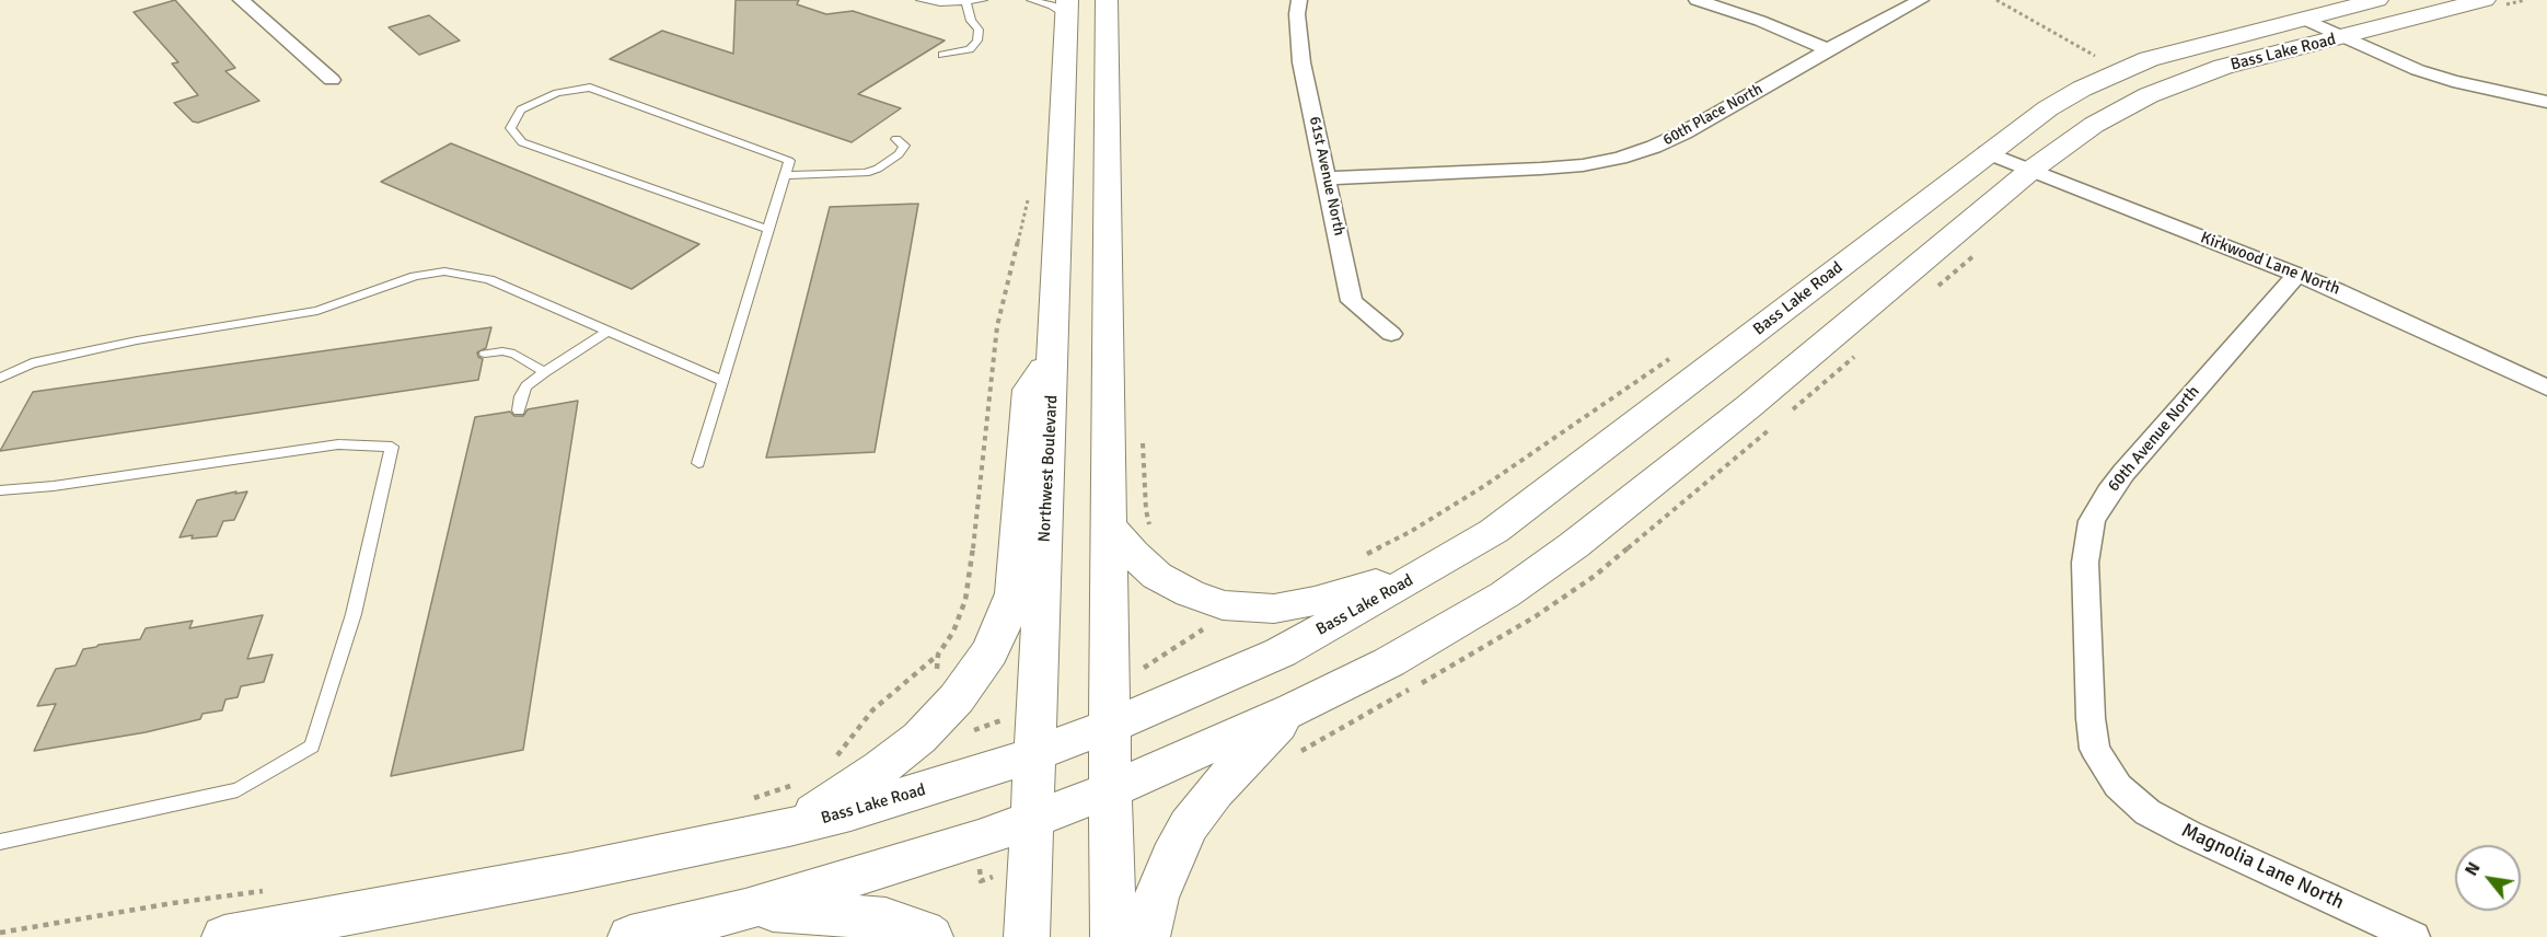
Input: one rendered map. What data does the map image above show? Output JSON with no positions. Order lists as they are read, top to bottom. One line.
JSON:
{"streets":{"main road":["Bass Lake Road","Northwest Boulevard"],"street":["60th Place North","61st Avenue North","Kirkwood Lane North","60th Avenue North","Magnolia Lane North"]},"crossings":[["Bass Lake Road","Kirkwood Lane North"],["Bass Lake Road","Northwest Boulevard"],["60th Place North","61st Avenue North"],["Kirkwood Lane North","60th Avenue North"],["60th Avenue North","Magnolia Lane North"]],"north":"top left"}
